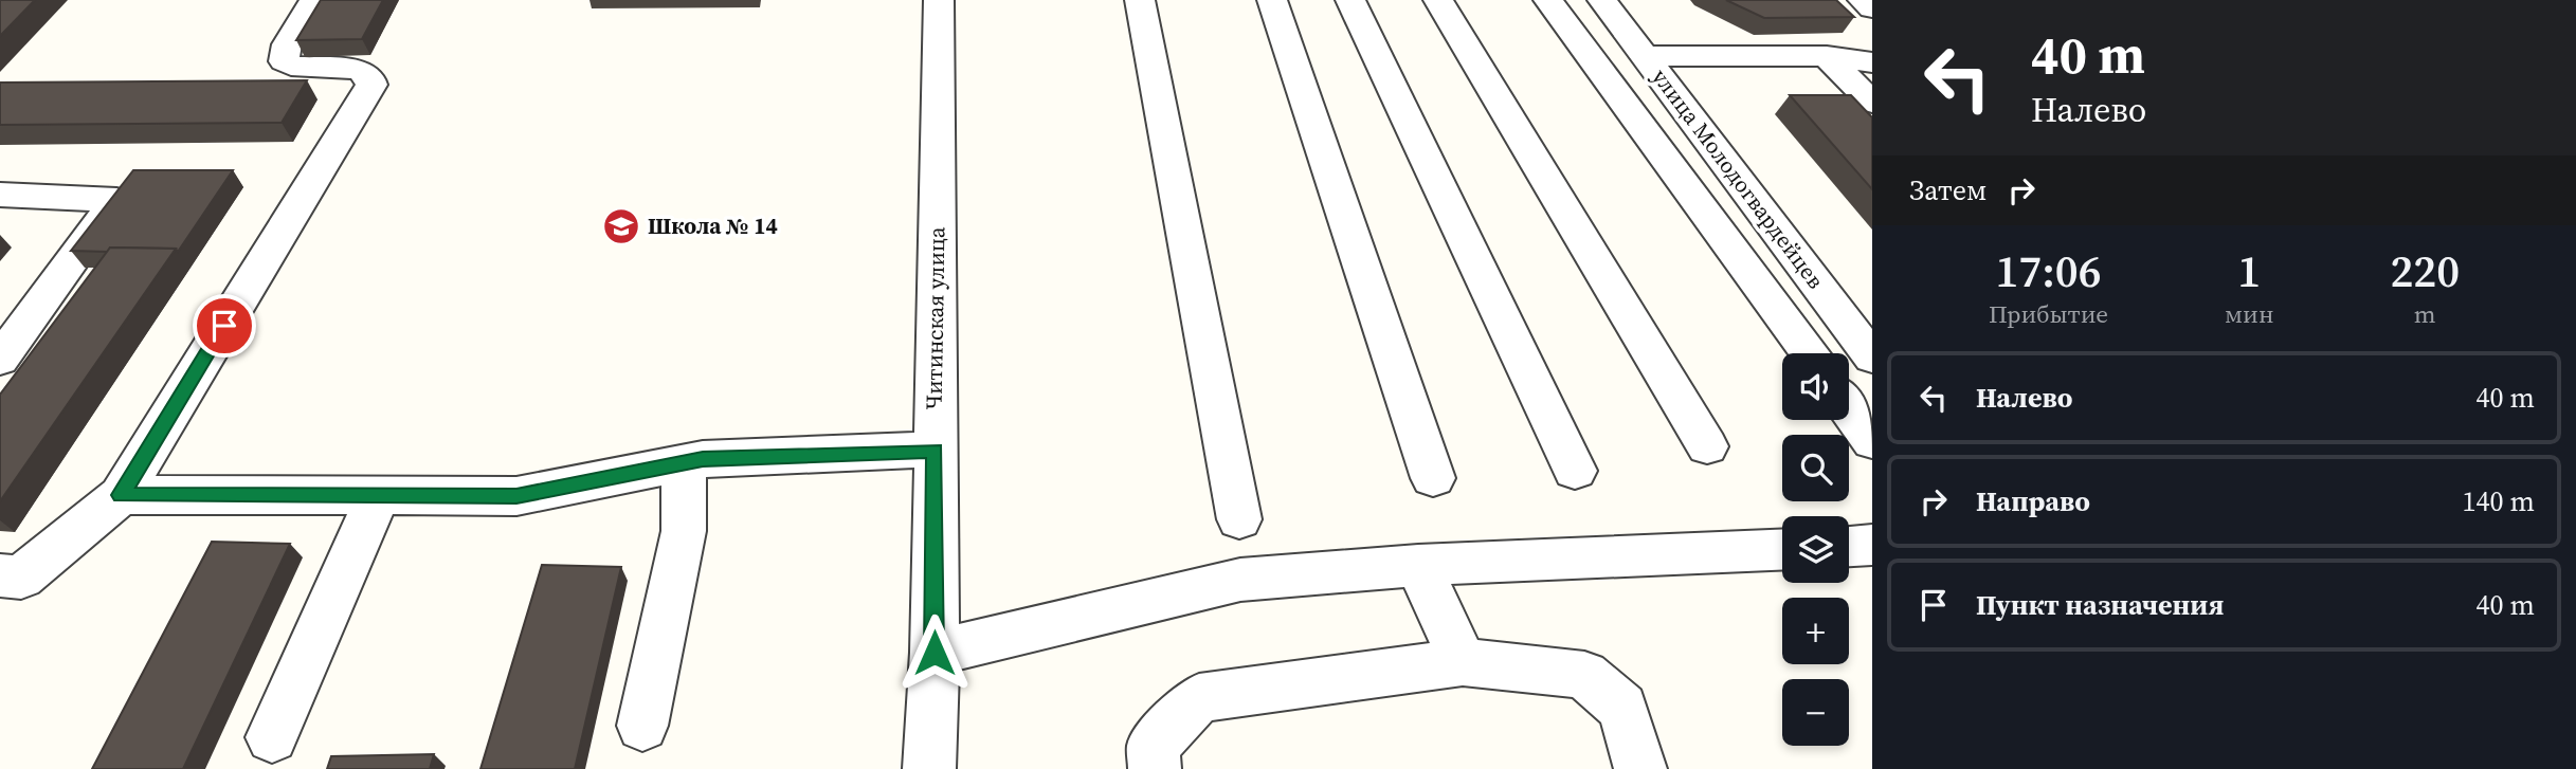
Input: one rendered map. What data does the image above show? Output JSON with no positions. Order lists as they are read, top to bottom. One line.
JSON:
{"streets":{"street":["улица Молодогвардейцев","Читинская улица"]},"places":{"school or university":["Школа № 14"]},"page":{"turn":["40 m","Налево"],"then":"Затем","eta":["17:06","Прибытие","1","мин","220","m"],"list":[{"name":"Налево","value":"40 m"},{"name":"Направо","value":"140 m"},{"name":"Пункт назначения","value":"40 m"}],"map_buttons":["+","−"]}}
